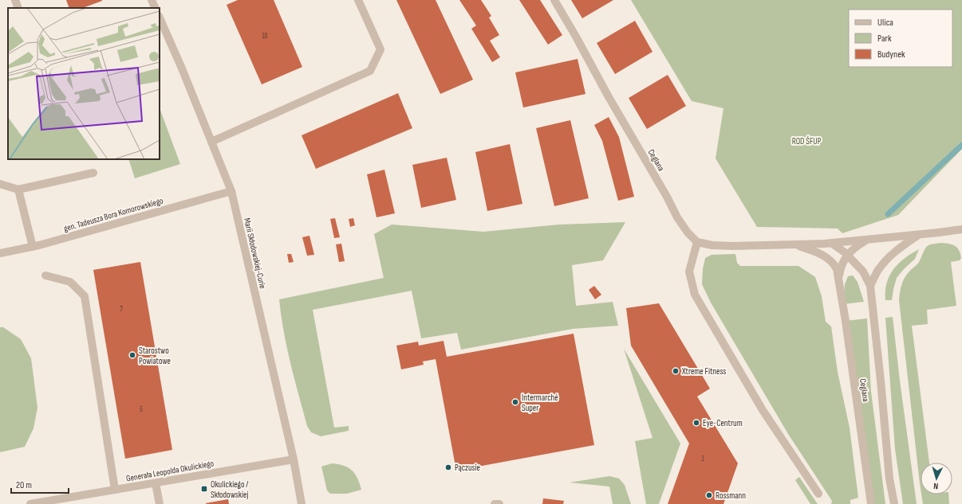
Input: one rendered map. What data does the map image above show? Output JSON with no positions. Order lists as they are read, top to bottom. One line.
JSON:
{"streets":{"street":["Ceglana","gen. Tadeusza Bora Komorowskiego","Marii Skłodowskiej-Curie","Generała Leopolda Okulickiego"]},"crossings":[["gen. Tadeusza Bora Komorowskiego","Marii Skłodowskiej-Curie"],["Marii Skłodowskiej-Curie","Generała Leopolda Okulickiego"]],"parks":["ROD ŚFUP"],"places":{"other":["Starostwo Powiatowe","Xtreme Fitness","Intermarché Super","Eye-Centrum","Pączusie","Rossmann"],"transit":["Okulickiego / Skłodowskiej"]},"house_numbers":["10","7","5","1"],"legend":["Ulica","Park","Budynek"],"scale_bar":"20 m","north":"bottom"}
